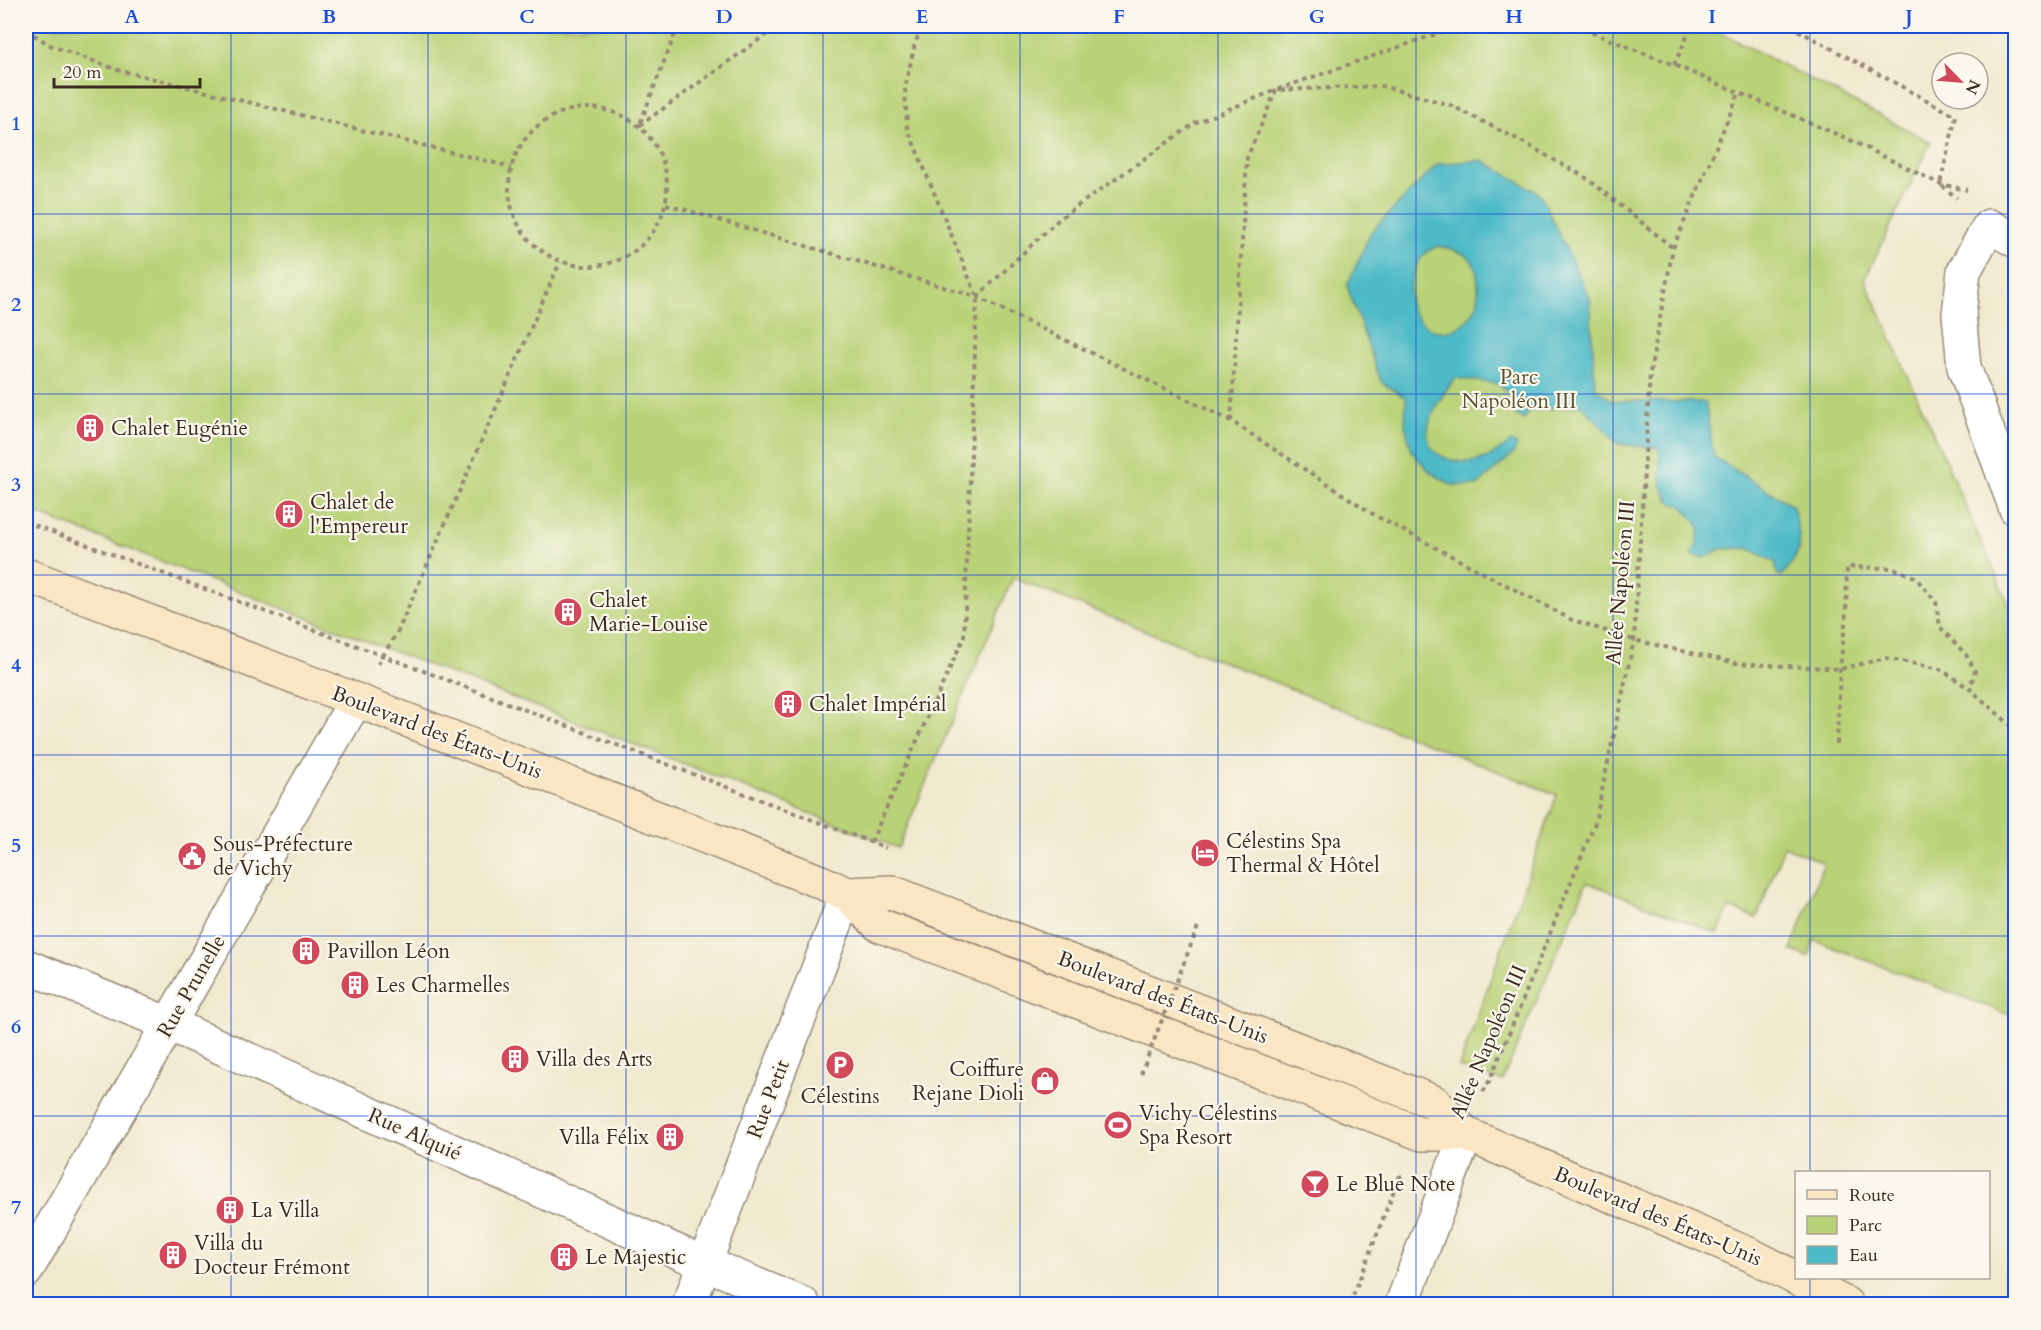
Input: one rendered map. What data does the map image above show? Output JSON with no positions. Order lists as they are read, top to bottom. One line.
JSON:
{"streets":{"main road":["Boulevard des États-Unis"],"street":["Rue Prunelle","Rue Petit","Rue Alquié"],"path":["Allée Napoléon III"]},"crossings":[["Allée Napoléon III","Boulevard des États-Unis"],["Boulevard des États-Unis","Rue Prunelle"],["Boulevard des États-Unis","Rue Petit"],["Rue Prunelle","Rue Alquié"],["Rue Petit","Rue Alquié"]],"parks":["Parc Napoléon III"],"places":{"building":["Chalet Eugénie","Chalet de l'Empereur","Chalet Marie-Louise","Chalet Impérial","Pavillon Léon","Les Charmelles","Villa des Arts","Villa Félix","La Villa","Villa du Docteur Frémont","Le Majestic"],"hotel":["Célestins Spa Thermal & Hôtel"],"public building":["Sous-Préfecture de Vichy"],"parking":["Célestins"],"shop":["Coiffure Rejane Dioli"],"sports":["Vichy Célestins Spa Resort"],"bar":["Le Blue Note"]},"legend":["Route","Parc","Eau"],"scale_bar":"20 m","north":"bottom right","grid":{"columns":["A","B","C","D","E","F","G","H","I","J"],"rows":["1","2","3","4","5","6","7"]}}
